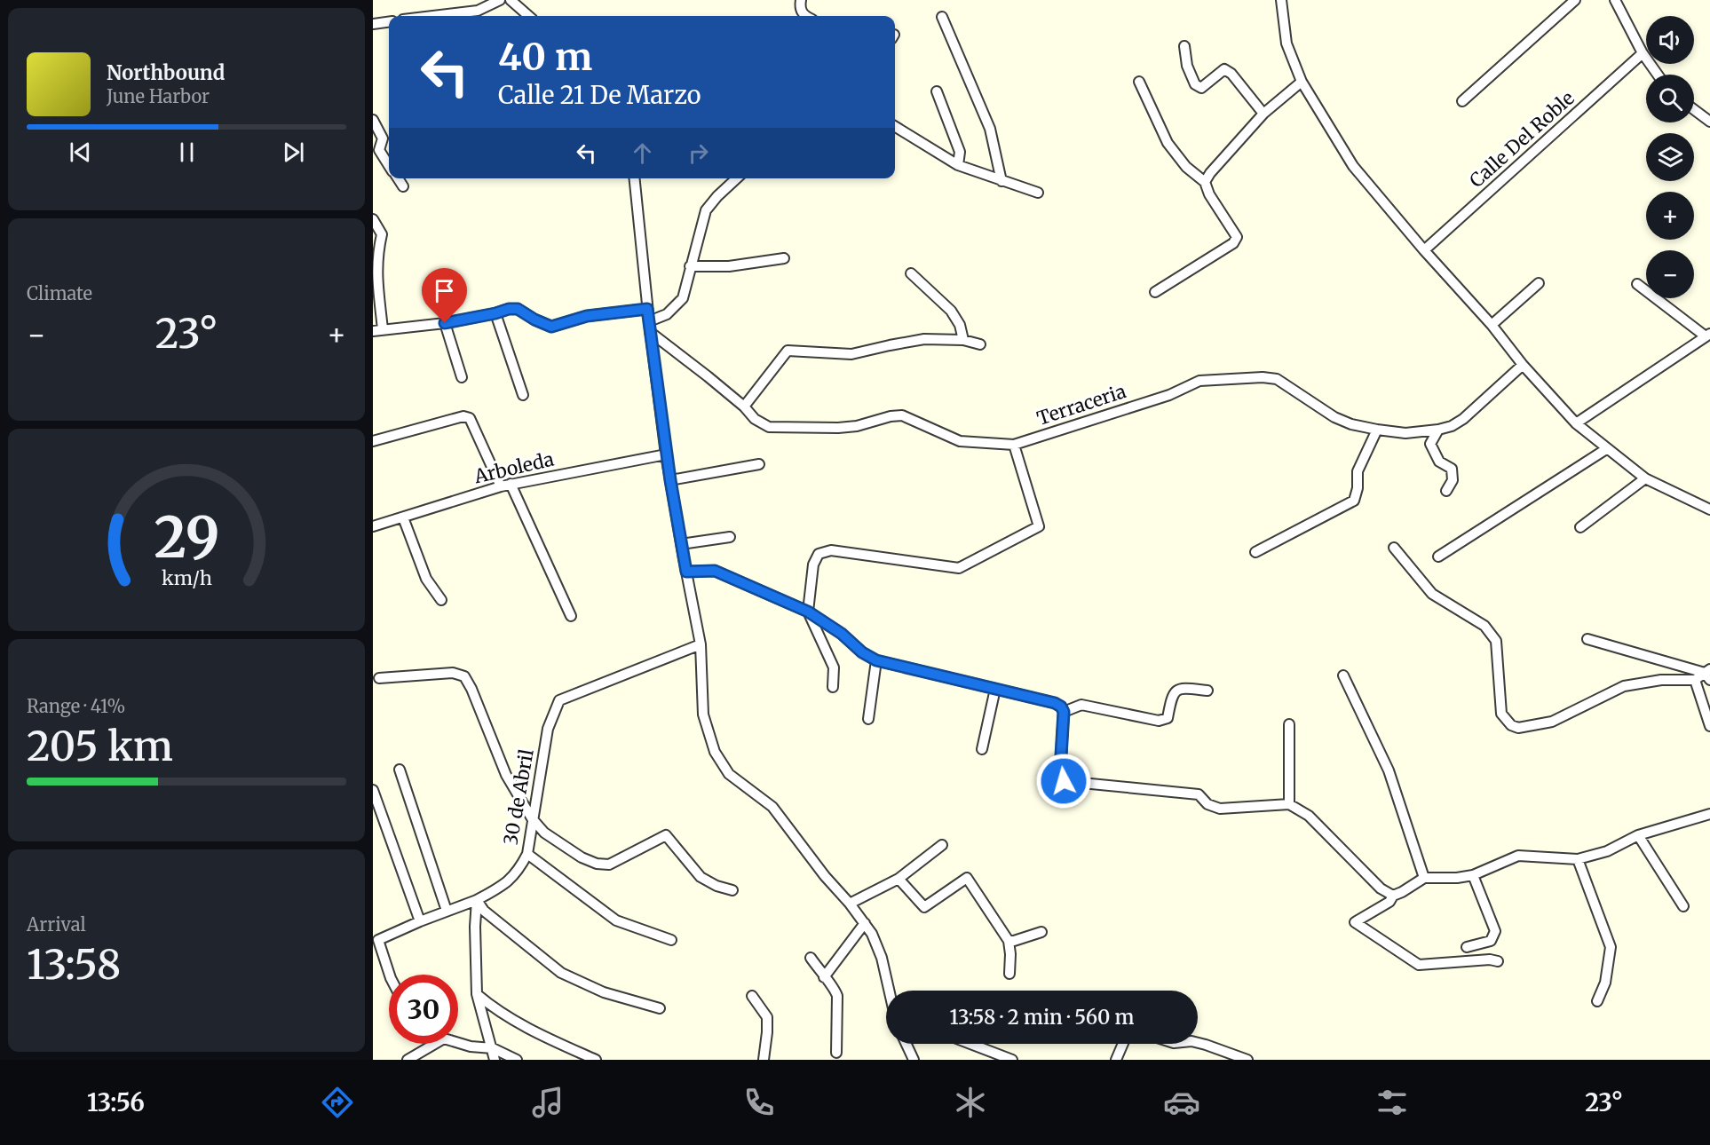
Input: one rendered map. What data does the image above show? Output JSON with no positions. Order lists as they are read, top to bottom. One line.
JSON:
{"streets":{"street":["Calle Del Roble","Terraceria","Arboleda","30 de Abril"]},"page":{"map_buttons":["+","−"],"turn":["40 m","Calle 21 De Marzo"],"song":["Northbound","June Harbor"],"tile":["Climate",["Range · 41%","205 km"],["Arrival","13:58"]],"heat":["−","23°","+"],"limit":"30","trip":"13:58 · 2 min · 560 m","tabs":["13:56","23°"],"gauge":["29","km/h"]}}
